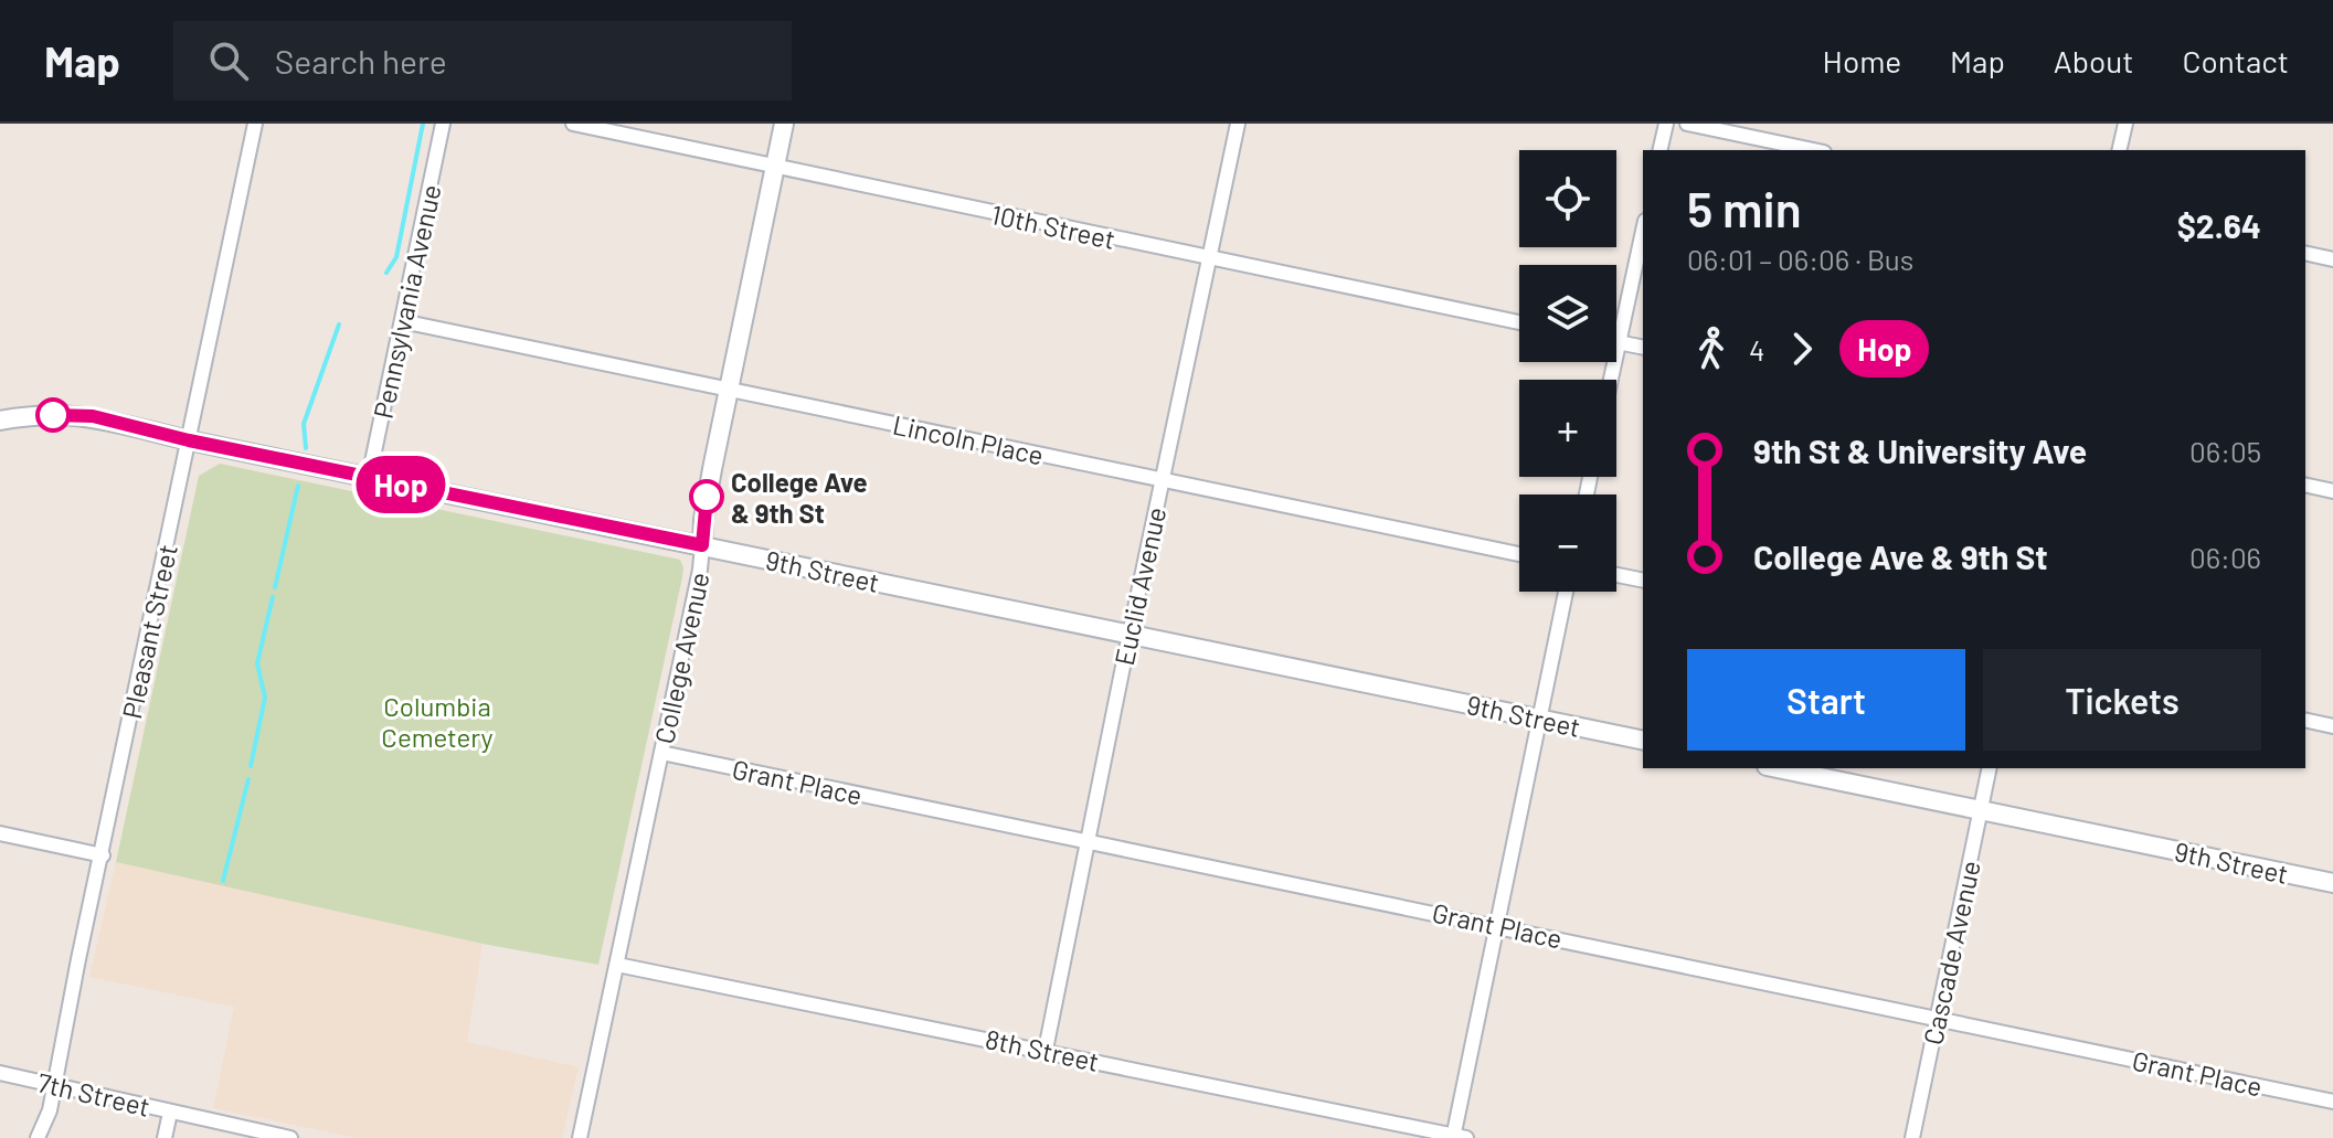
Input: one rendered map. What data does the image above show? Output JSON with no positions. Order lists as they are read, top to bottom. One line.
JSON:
{"streets":{"street":["10th Street","Pennsylvania Avenue","Lincoln Place","9th Street","Euclid Avenue","Pleasant Street","College Avenue","Grant Place","Cascade Avenue","8th Street","7th Street"]},"crossings":[["10th Street","Euclid Avenue"],["10th Street","College Avenue"],["Pennsylvania Avenue","Lincoln Place"],["Pennsylvania Avenue","9th Street"],["Lincoln Place","Euclid Avenue"],["Lincoln Place","College Avenue"],["9th Street","Euclid Avenue"],["9th Street","Pleasant Street"],["9th Street","College Avenue"],["9th Street","Cascade Avenue"],["Euclid Avenue","Grant Place"],["Euclid Avenue","8th Street"],["Pleasant Street","7th Street"],["College Avenue","Grant Place"],["College Avenue","8th Street"],["Grant Place","Cascade Avenue"]],"parks":["Columbia Cemetery"],"places":["College Ave & 9th St"],"lines":["bus line Hop"],"page":{"header":"Map","search":"Search here","nav":["Home","Map","About","Contact"],"on_map":"Hop","map_buttons":["+","−"],"heading":["5 min","06:01 – 06:06 · Bus","$2.64"],"legs":["4","Hop"],"list":[{"name":"9th St & University Ave","value":"06:05"},{"name":"College Ave & 9th St","value":"06:06"}],"buttons":["Start","Tickets"]}}
